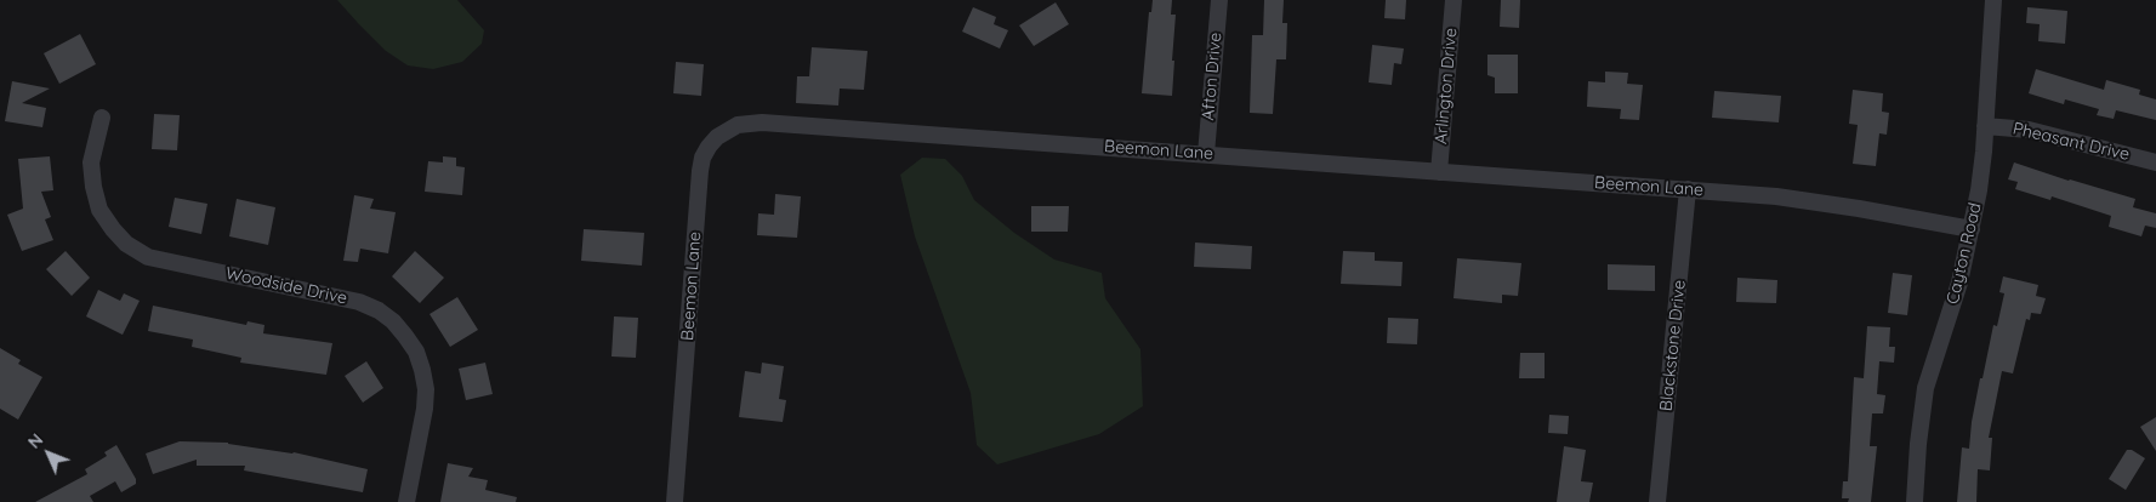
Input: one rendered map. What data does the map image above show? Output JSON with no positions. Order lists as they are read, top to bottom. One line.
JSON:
{"streets":{"street":["Afton Drive","Arlington Drive","Pheasant Drive","Beemon Lane","Cayton Road","Woodside Drive","Blackstone Drive"]},"crossings":[["Afton Drive","Beemon Lane"],["Arlington Drive","Beemon Lane"],["Pheasant Drive","Cayton Road"],["Beemon Lane","Cayton Road"],["Beemon Lane","Blackstone Drive"]],"north":"top left"}
